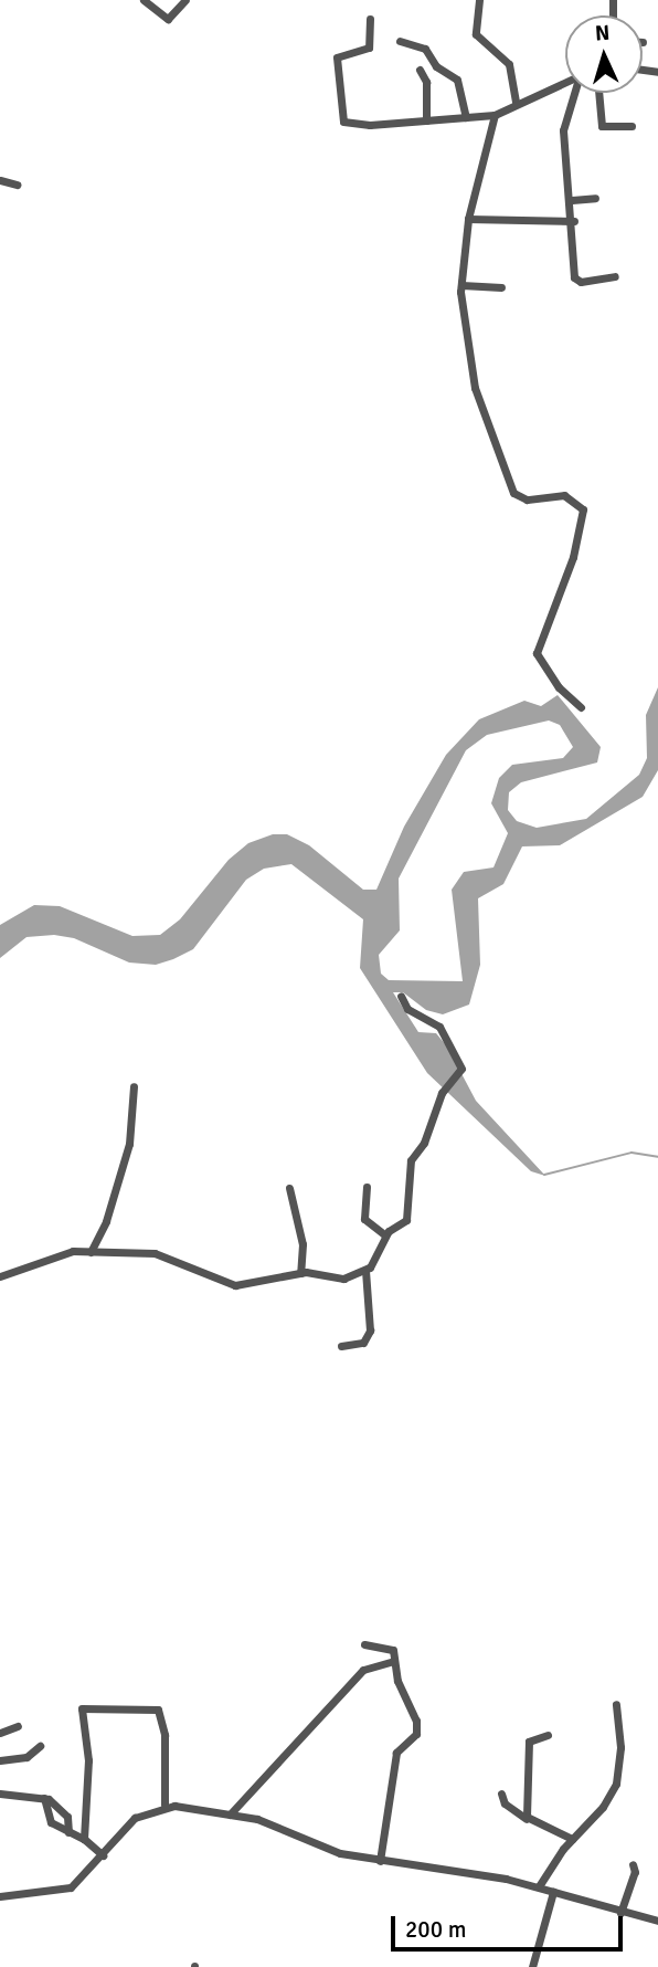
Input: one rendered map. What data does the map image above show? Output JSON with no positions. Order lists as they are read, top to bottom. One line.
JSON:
{"scale_bar":"200 m","north":"top"}
